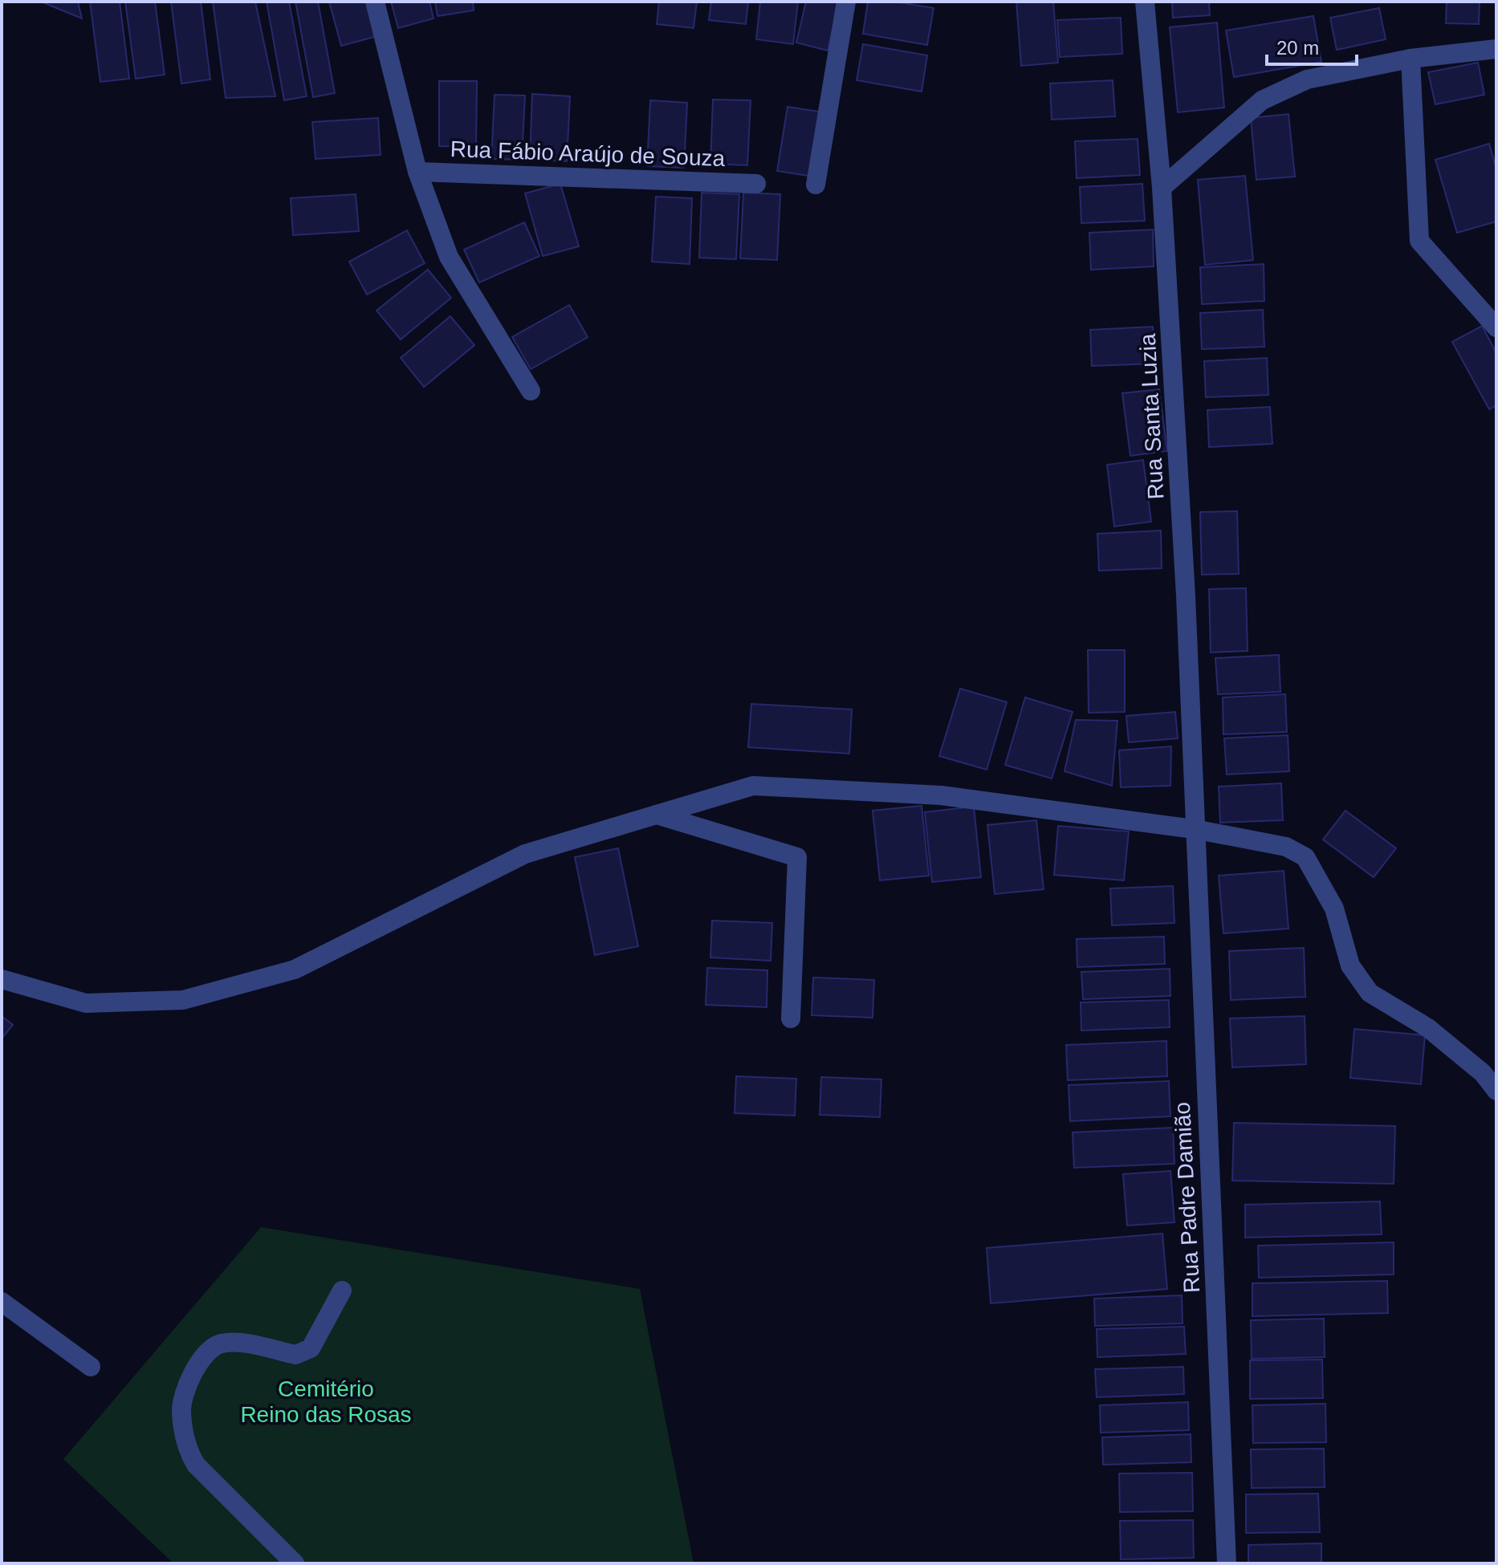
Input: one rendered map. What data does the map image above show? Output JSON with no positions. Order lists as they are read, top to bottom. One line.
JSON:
{"streets":{"street":["Rua Fábio Araújo de Souza","Rua Santa Luzia","Rua Padre Damião"]},"crossings":[["Rua Santa Luzia","Rua Padre Damião"]],"parks":["Cemitério Reino das Rosas"],"scale_bar":"20 m"}
